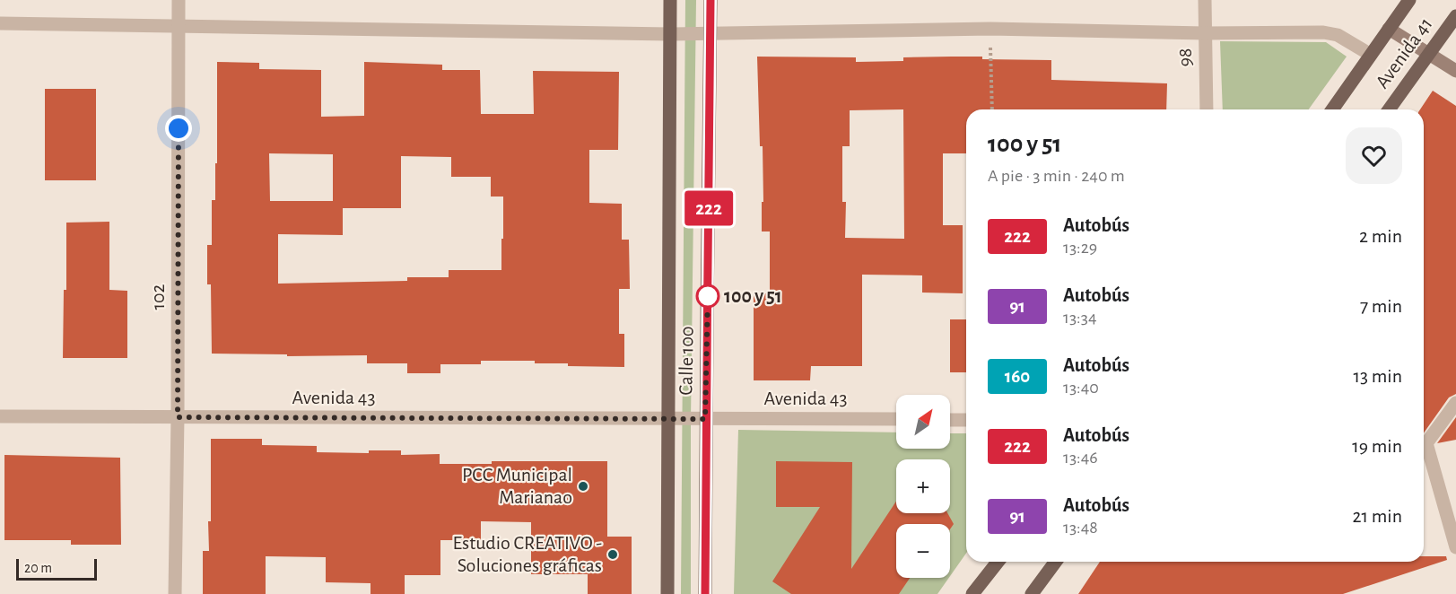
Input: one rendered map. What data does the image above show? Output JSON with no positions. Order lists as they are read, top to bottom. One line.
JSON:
{"streets":{"main road":["Avenida 41","Calle 100"],"street":["98","102","Avenida 43"]},"crossings":[["Avenida 41","98"],["Avenida 41","102"],["Avenida 41","Calle 100"],["102","Avenida 43"],["Calle 100","Avenida 43"]],"places":["100 y 51","PCC Municipal Marianao","Estudio CREATIVO - Soluciones gráficas"],"lines":["bus line 222"],"scale_bar":"20 m","north":"top right","page":{"on_map":"222","heading":["100 y 51","A pie · 3 min · 240 m"],"list":[{"mark":"222","name":"Autobús","note":"13:29","value":"2 min"},{"mark":"91","name":"Autobús","note":"13:34","value":"7 min"},{"mark":"160","name":"Autobús","note":"13:40","value":"13 min"},{"mark":"222","name":"Autobús","note":"13:46","value":"19 min"},{"mark":"91","name":"Autobús","note":"13:48","value":"21 min"}],"map_buttons":["+","−"],"scale":"20 m"}}
